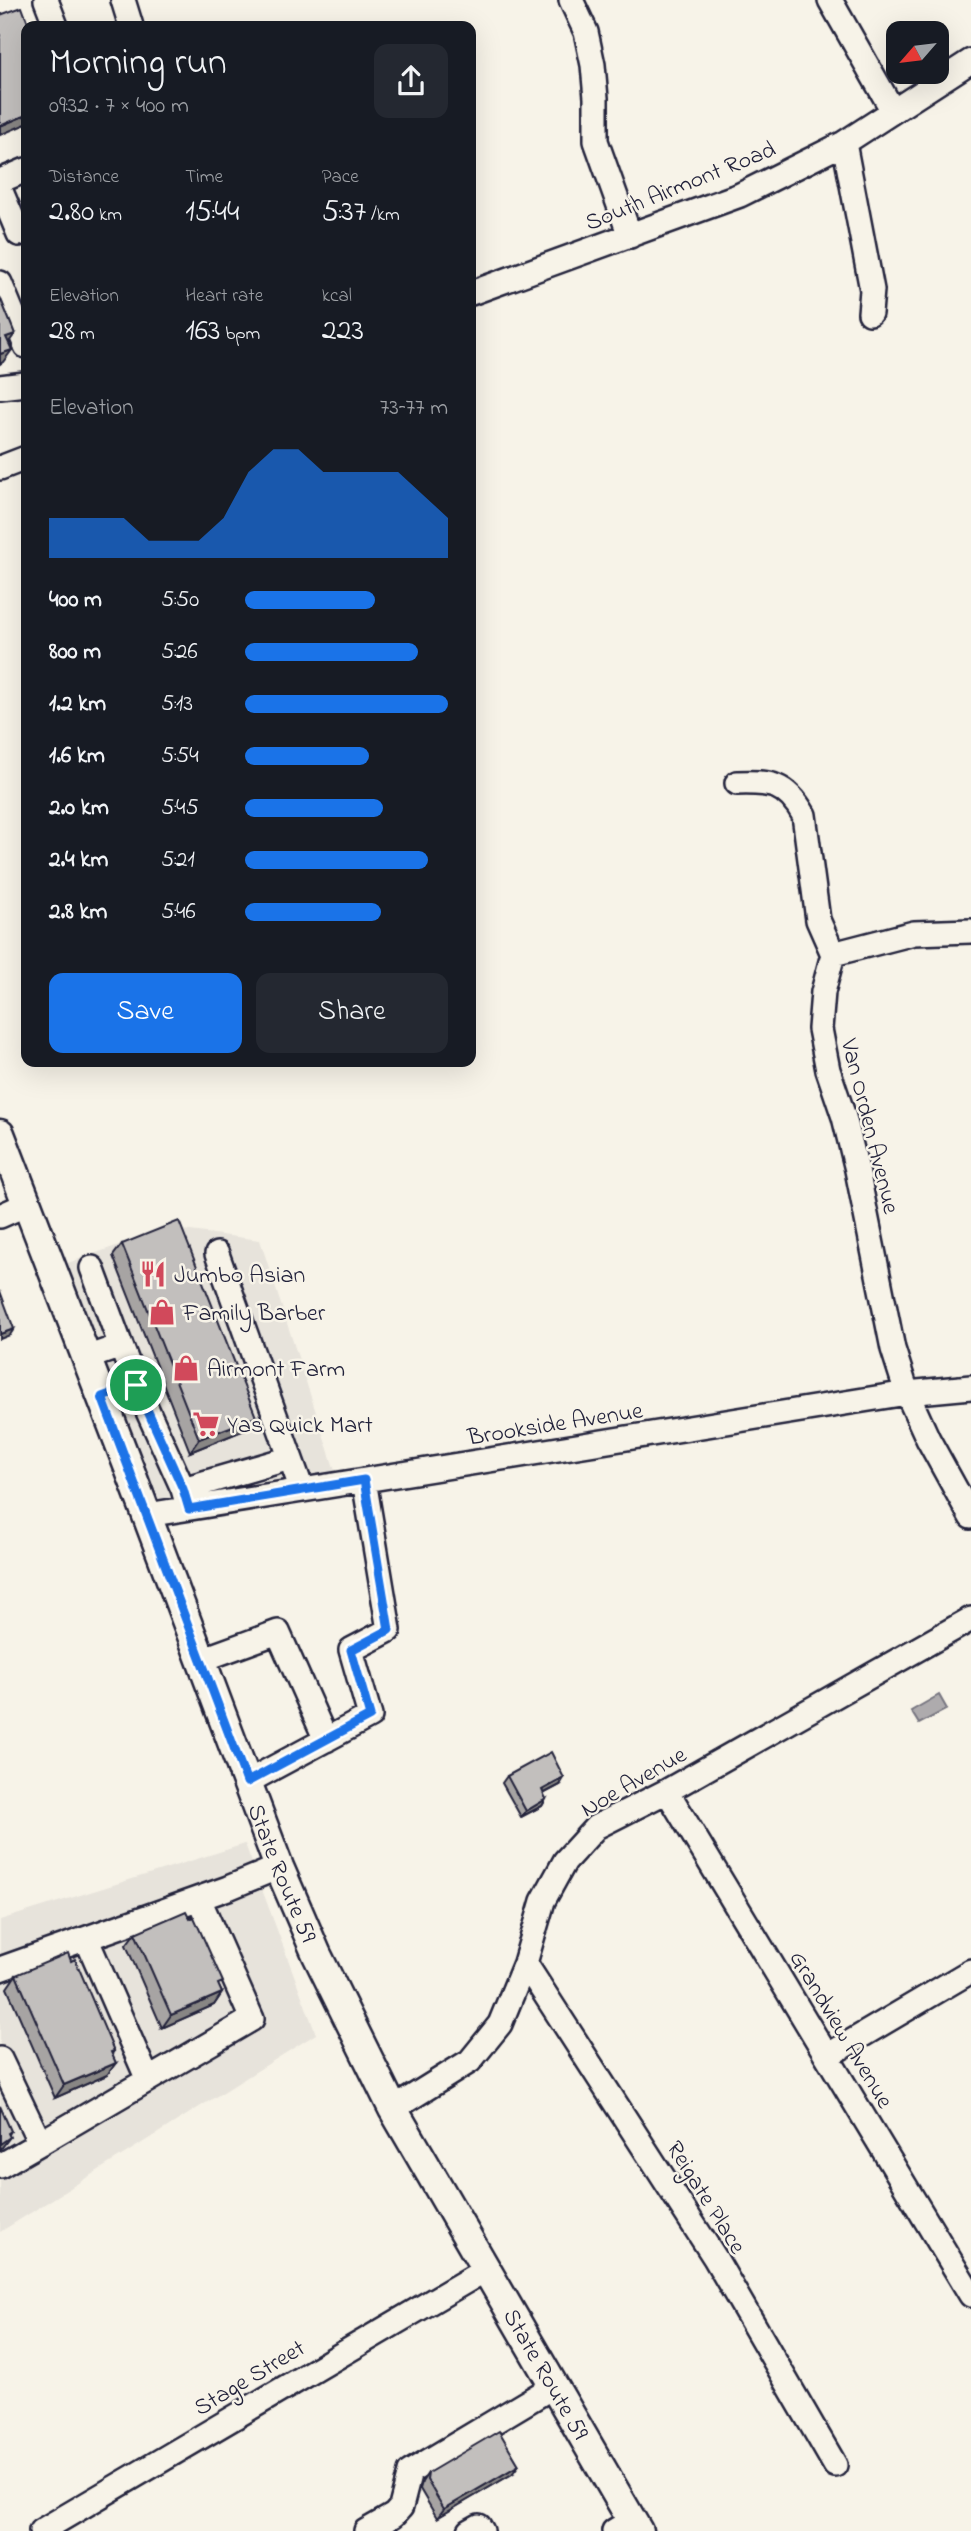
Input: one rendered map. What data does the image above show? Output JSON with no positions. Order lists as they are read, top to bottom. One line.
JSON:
{"streets":{"main road":["State Route 59"],"street":["South Airmont Road","Van Orden Avenue","Brookside Avenue","Noe Avenue","Grandview Avenue","Reigate Place","Stage Street"]},"crossings":[["Van Orden Avenue","Brookside Avenue"],["Brookside Avenue","State Route 59"],["Noe Avenue","State Route 59"],["Noe Avenue","Grandview Avenue"],["Noe Avenue","Reigate Place"],["State Route 59","Stage Street"]],"places":{"restaurant":["Jumbo Asian"],"shop":["Family Barber","Airmont Farm"],"supermarket":["Yas Quick Mart"]},"north":"bottom left","page":{"heading":["Morning run","09:32 · 7 × 400 m"],"stats":[["Distance","2.80 km"],["Time","15:44"],["Pace","5:37 /km"],["Elevation","28 m"],["Heart rate","163 bpm"],["kcal","223"]],"chart":["Elevation","73–77 m"],"list":[{"name":"400 m","note":"5:50"},{"name":"800 m","note":"5:26"},{"name":"1.2 km","note":"5:13"},{"name":"1.6 km","note":"5:54"},{"name":"2.0 km","note":"5:45"},{"name":"2.4 km","note":"5:21"},{"name":"2.8 km","note":"5:46"}],"buttons":["Save","Share"]}}
